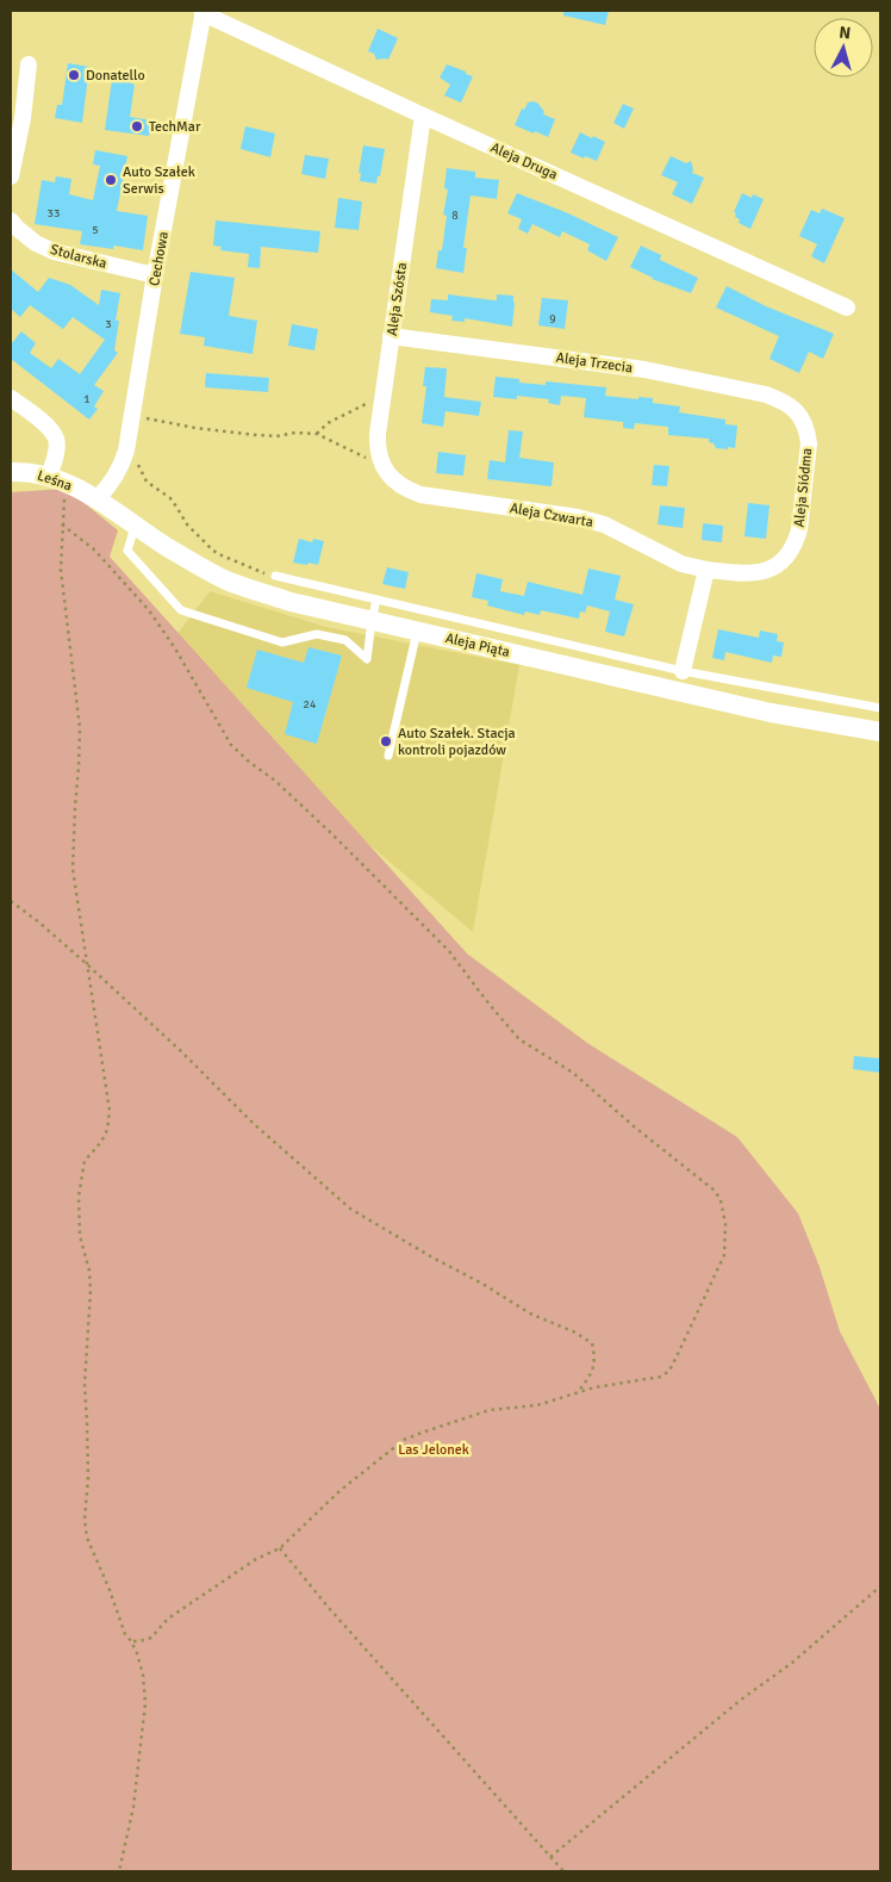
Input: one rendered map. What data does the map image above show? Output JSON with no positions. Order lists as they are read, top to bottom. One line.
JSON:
{"streets":{"street":["Aleja Druga","Stolarska","Cechowa","Aleja Szósta","Aleja Trzecia","Leśna","Aleja Siódma","Aleja Czwarta","Aleja Piąta"]},"crossings":[["Aleja Druga","Cechowa"],["Aleja Druga","Aleja Szósta"],["Stolarska","Cechowa"],["Cechowa","Leśna"],["Cechowa","Aleja Piąta"],["Aleja Szósta","Aleja Trzecia"],["Aleja Szósta","Aleja Czwarta"],["Aleja Trzecia","Aleja Siódma"],["Leśna","Aleja Piąta"],["Aleja Siódma","Aleja Czwarta"]],"parks":["Las Jelonek"],"places":["Donatello","TechMar","Auto Szałek Serwis","Auto Szałek. Stacja kontroli pojazdów"],"house_numbers":["33","8","5","9","3","1","24"],"north":"top"}
